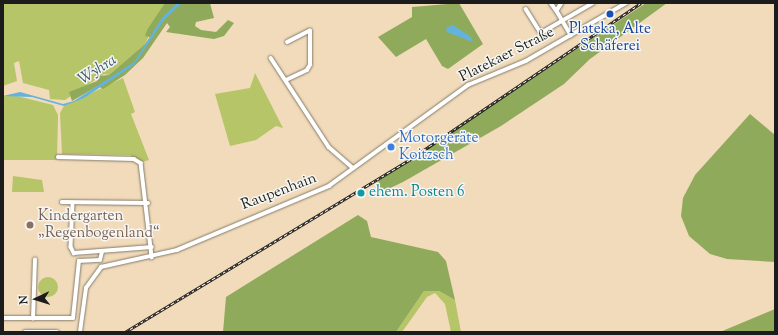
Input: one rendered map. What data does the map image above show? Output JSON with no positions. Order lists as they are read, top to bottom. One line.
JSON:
{"streets":{"street":["Platekaer Straße","Raupenhain"]},"crossings":[["Platekaer Straße","Raupenhain"]],"water":["Wyhra"],"places":["Plateka, Alte Schäferei","Motorgeräte Koitzsch","ehem. Posten 6","Kindergarten „Regenbogenland“"],"north":"left"}
